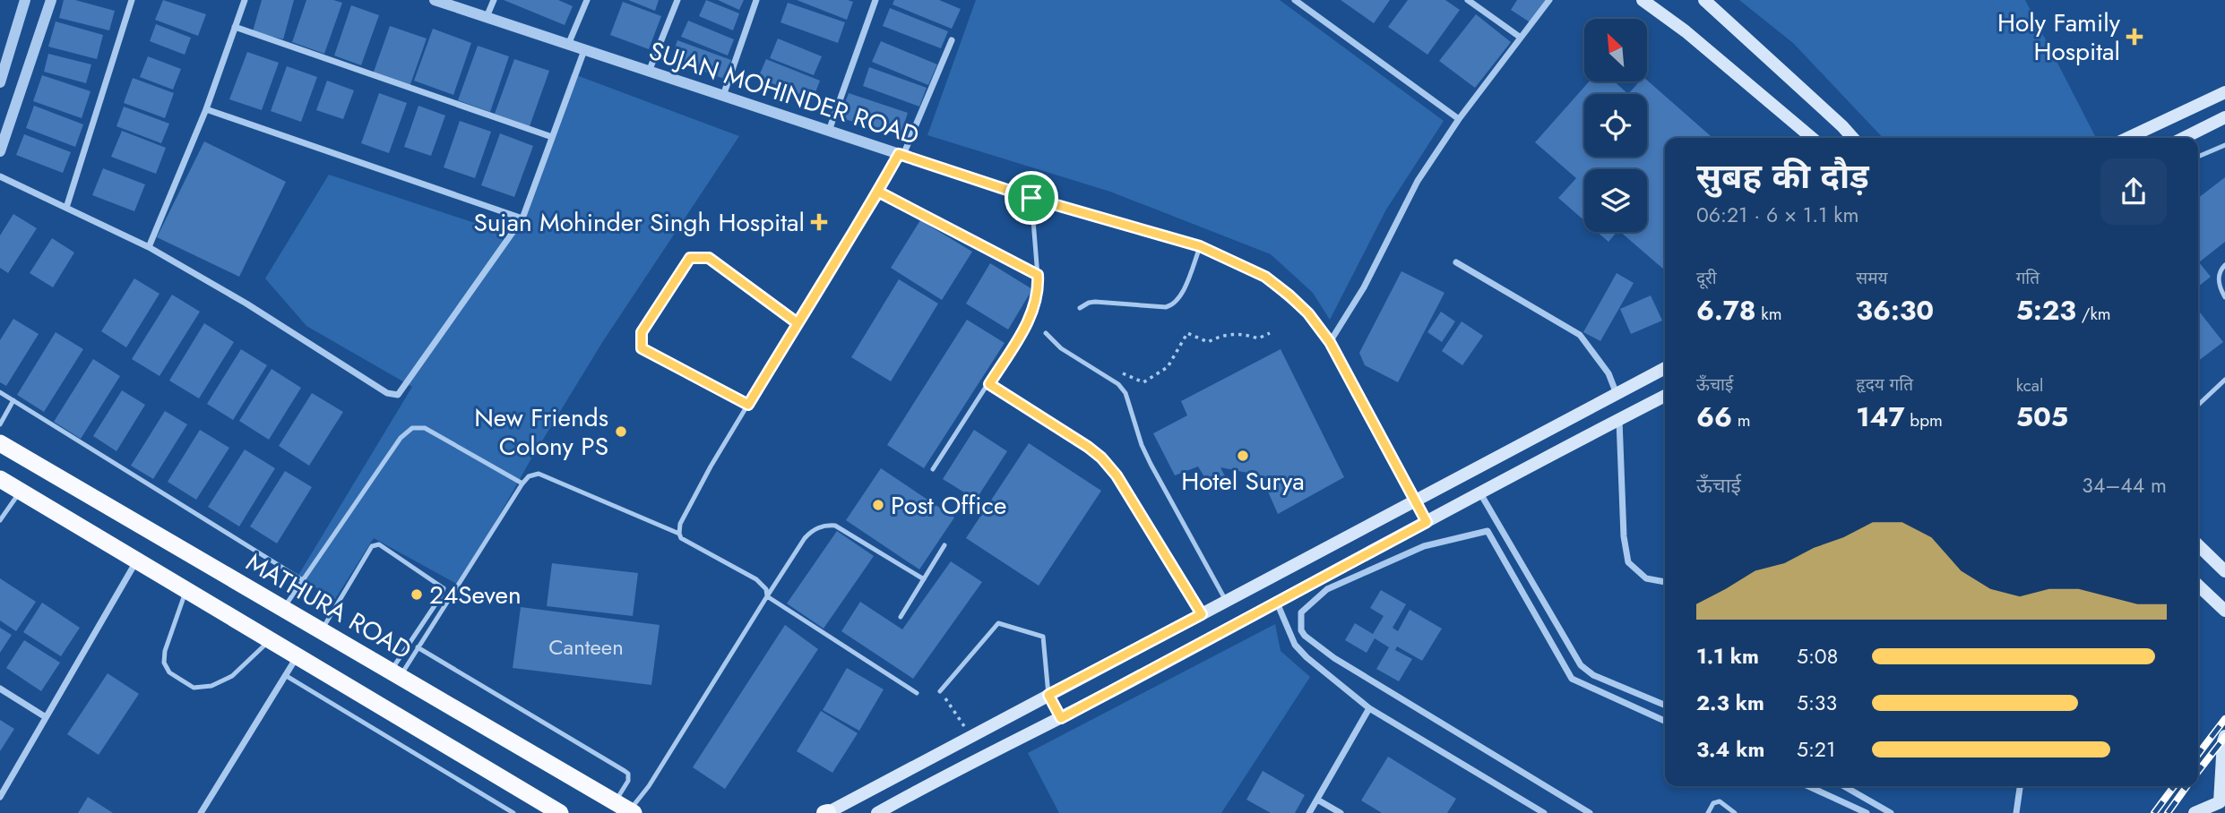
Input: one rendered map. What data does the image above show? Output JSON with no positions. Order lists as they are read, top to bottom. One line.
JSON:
{"streets":{"highway":["MATHURA ROAD"],"street":["SUJAN MOHINDER ROAD"]},"places":{"health":["Holy Family Hospital","Sujan Mohinder Singh Hospital"],"other":["New Friends Colony PS","Hotel Surya","Post Office","24Seven"]},"house_numbers":["Canteen"],"north":"top left","page":{"heading":["सुबह की दौड़","06:21 · 6 × 1.1 km"],"stats":[["दूरी","6.78 km"],["समय","36:30"],["गति","5:23 /km"],["ऊँचाई","66 m"],["हृदय गति","147 bpm"],["kcal","505"]],"chart":["ऊँचाई","34–44 m"],"list":[{"name":"1.1 km","note":"5:08"},{"name":"2.3 km","note":"5:33"},{"name":"3.4 km","note":"5:21"}]}}
